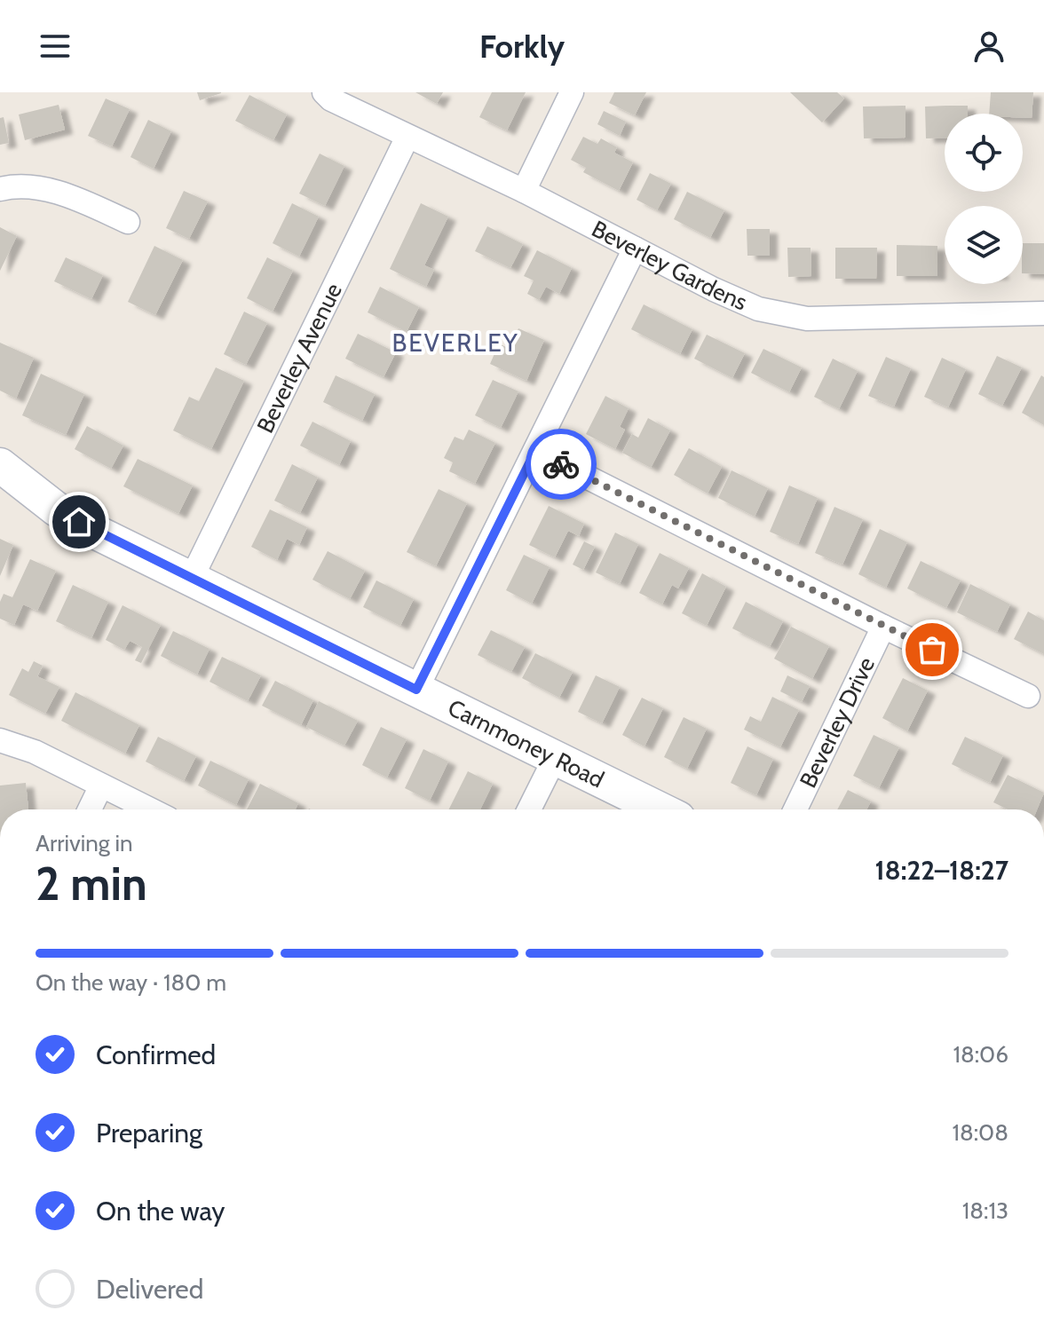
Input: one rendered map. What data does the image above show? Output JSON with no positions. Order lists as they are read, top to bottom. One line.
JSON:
{"streets":{"street":["Beverley Gardens","Beverley Avenue","Beverley Drive","Carnmoney Road"]},"crossings":[["Beverley Gardens","Beverley Avenue"],["Beverley Avenue","Carnmoney Road"]],"districts":["BEVERLEY"],"page":{"header":"Forkly","heading":["2 min","Arriving in","18:22–18:27"],"bar":"On the way · 180 m","list":[["Confirmed","18:06"],["Preparing","18:08"],["On the way","18:13"],"Delivered"]}}
